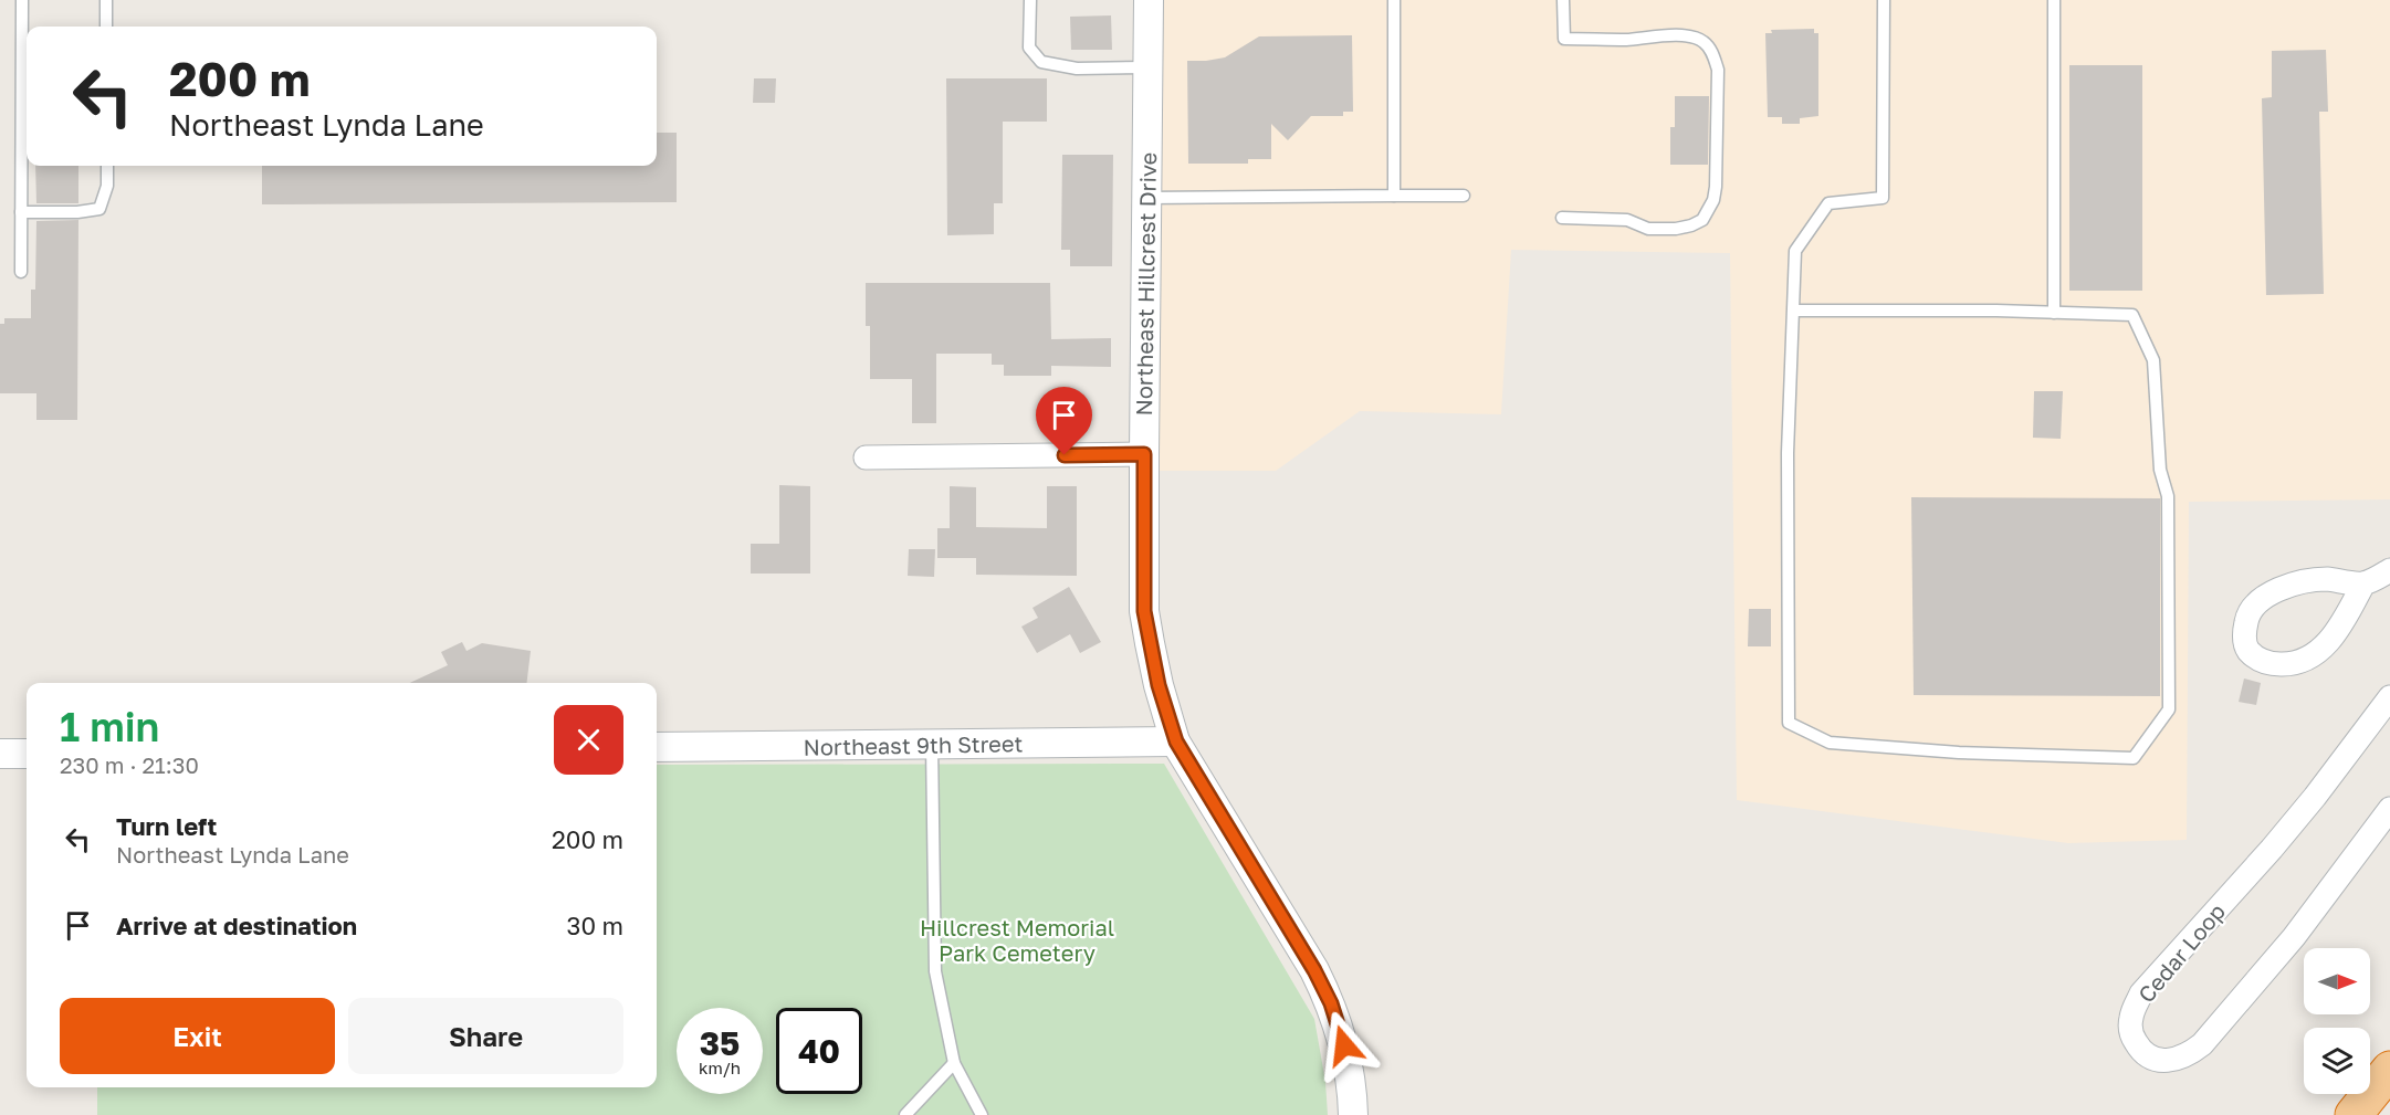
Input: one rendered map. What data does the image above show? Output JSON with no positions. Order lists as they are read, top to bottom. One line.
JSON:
{"streets":{"street":["Northeast Hillcrest Drive","Northeast 9th Street","Cedar Loop"]},"crossings":[["Northeast Hillcrest Drive","Northeast 9th Street"]],"parks":["Hillcrest Memorial Park Cemetery"],"north":"right","page":{"turn":["200 m","Northeast Lynda Lane"],"heading":["1 min","230 m · 21:30"],"list":[{"name":"Turn left","note":"Northeast Lynda Lane","value":"200 m"},{"name":"Arrive at destination","value":"30 m"}],"buttons":["Exit","Share"],"speed":"35 km/h","limit":"40"}}
